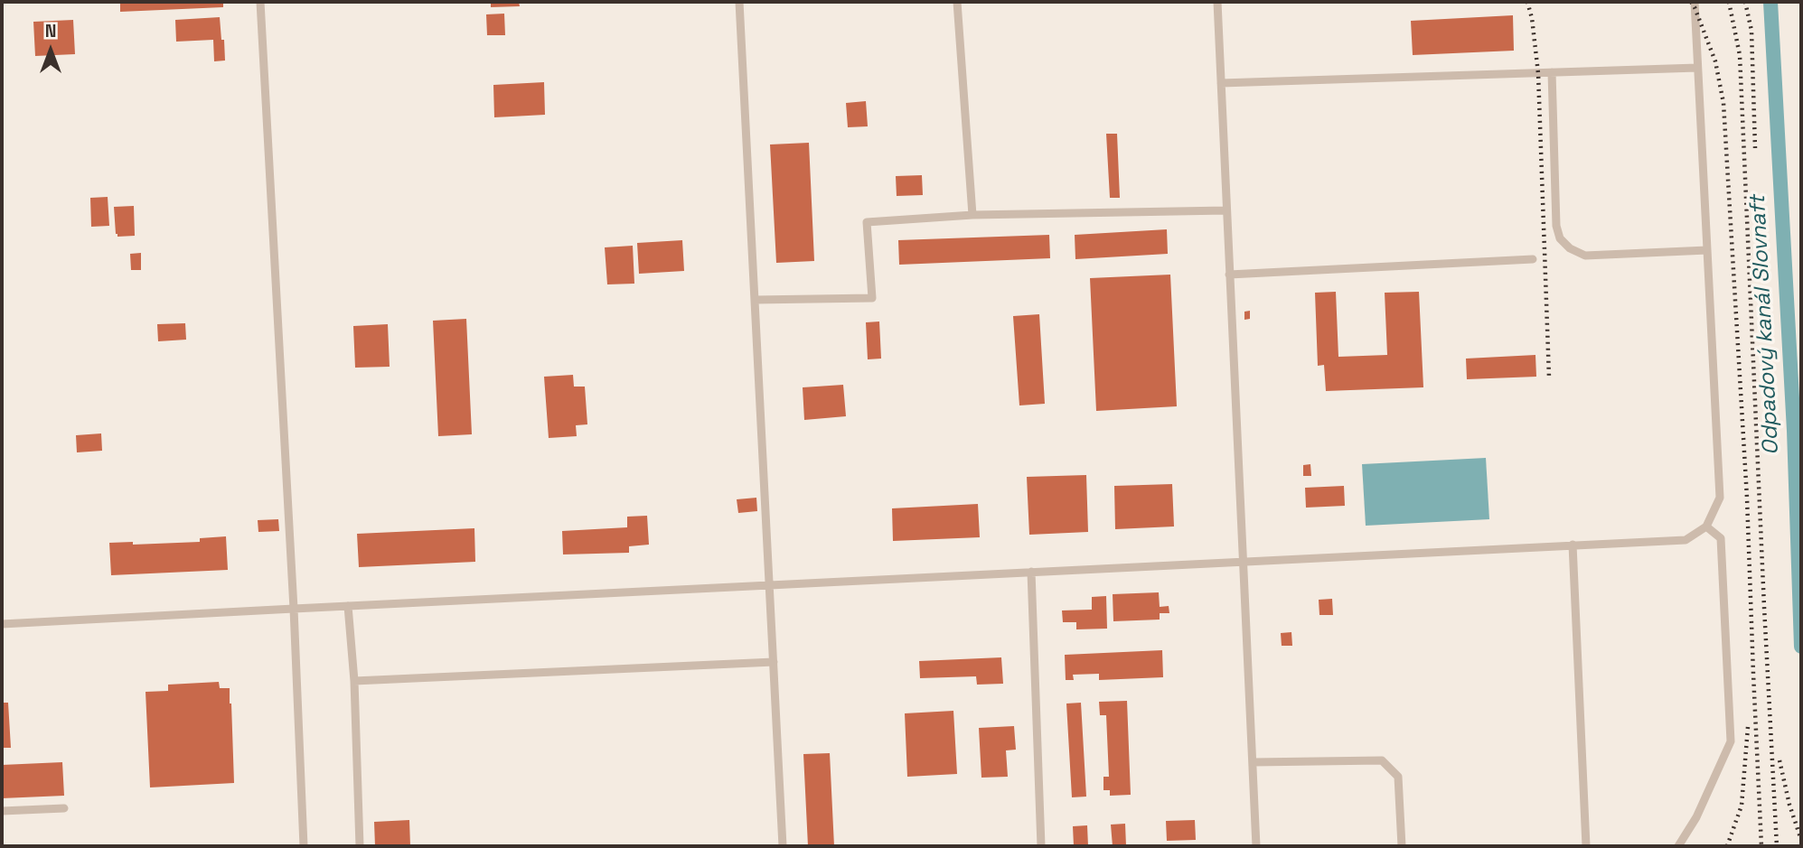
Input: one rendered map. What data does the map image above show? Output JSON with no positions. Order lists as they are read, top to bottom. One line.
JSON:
{"water":["Odpadový kanál Slovnaft"],"north":"top"}
